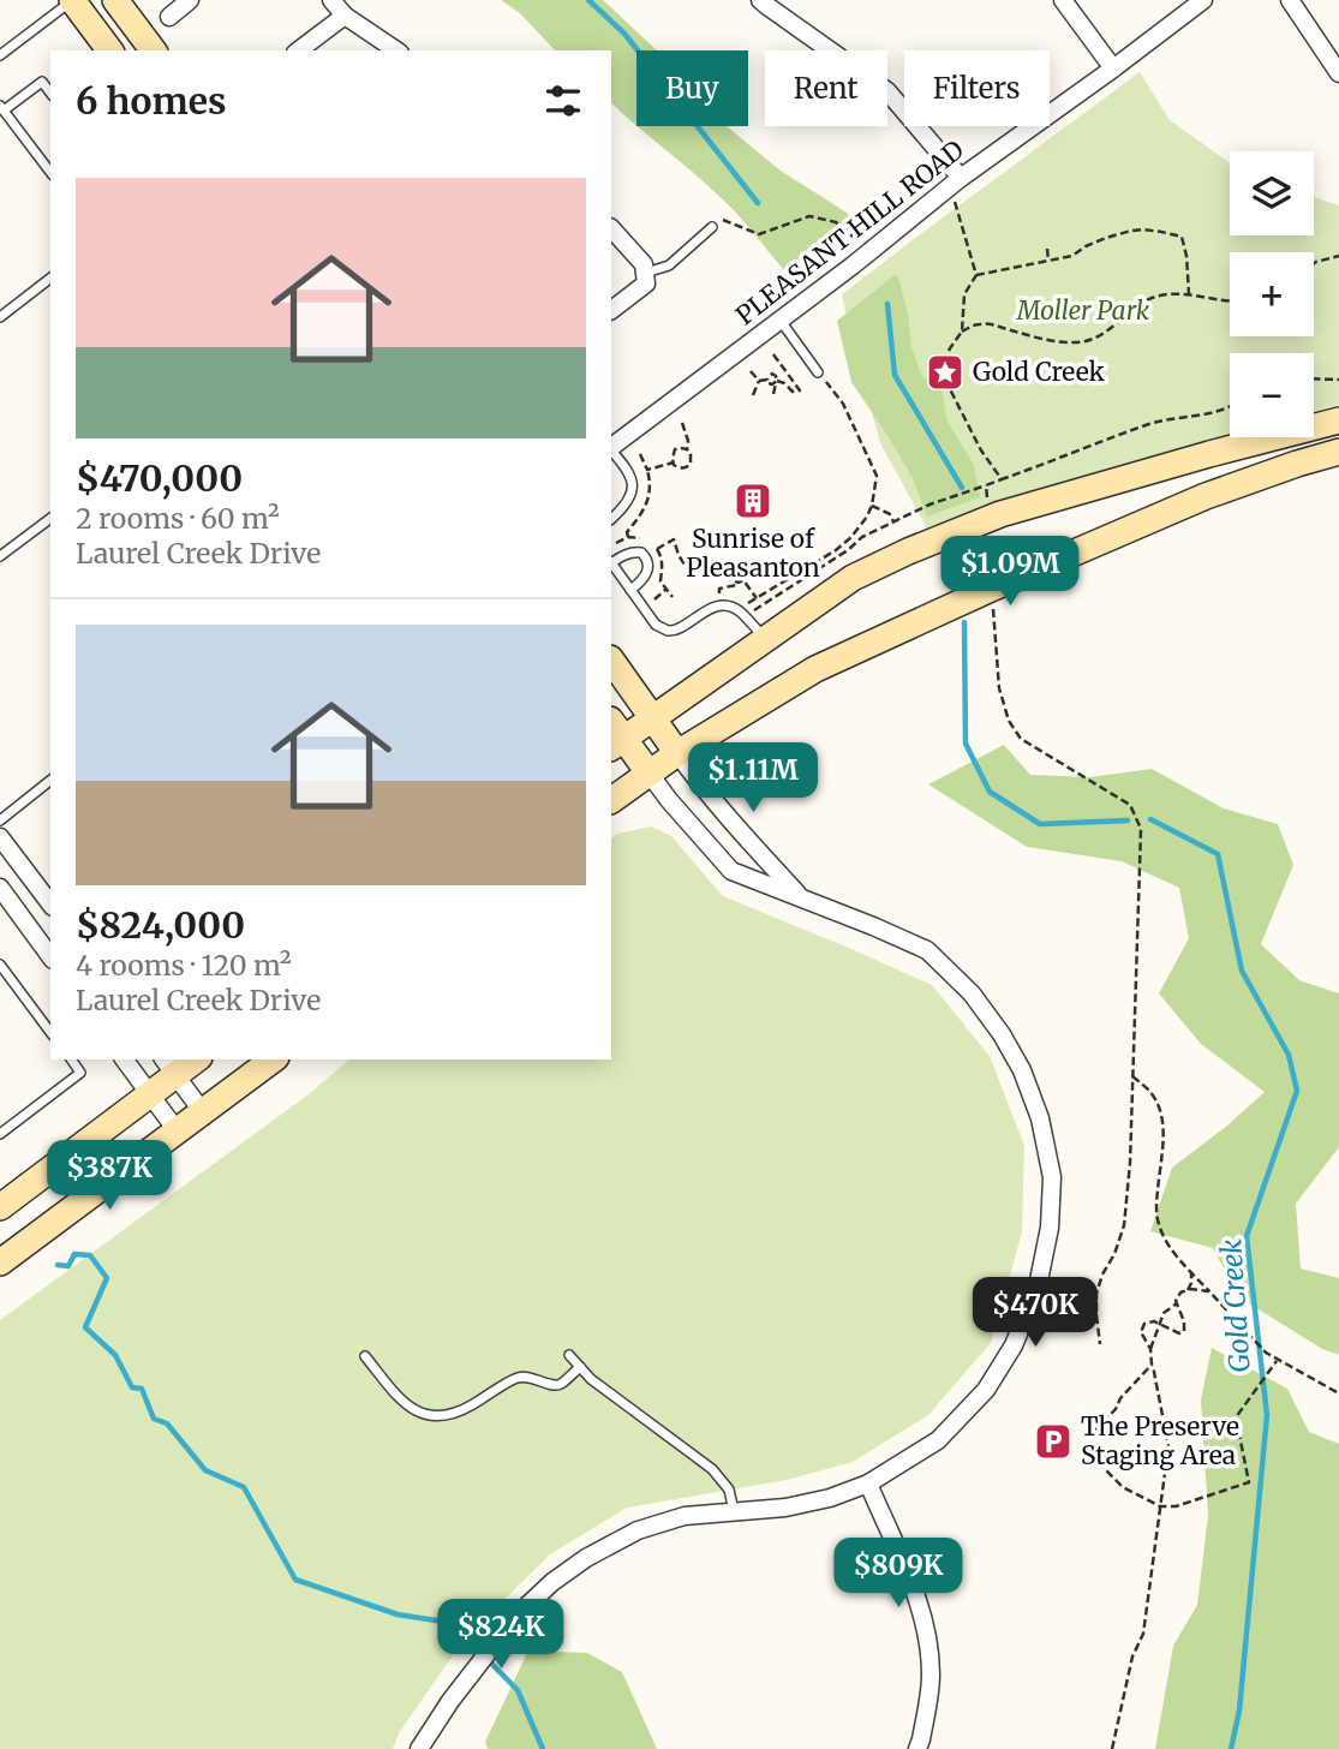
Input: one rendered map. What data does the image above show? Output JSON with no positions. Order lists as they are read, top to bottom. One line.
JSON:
{"streets":{"street":["PLEASANT HILL ROAD"]},"water":["Gold Creek"],"parks":["Moller Park"],"places":{"place":["Gold Creek"],"building":["Sunrise of Pleasanton"],"parking":["The Preserve Staging Area"]},"page":{"chip":["Buy","Rent","Filters"],"heading":"6 homes","map_buttons":["+","−"],"list":[{"name":"$470,000","note":"2 rooms · 60 m² · Laurel Creek Drive"},{"name":"$824,000","note":"4 rooms · 120 m² · Laurel Creek Drive"}],"price":["$1.09M","$1.11M","$387K","$470K","$809K","$824K"]}}
